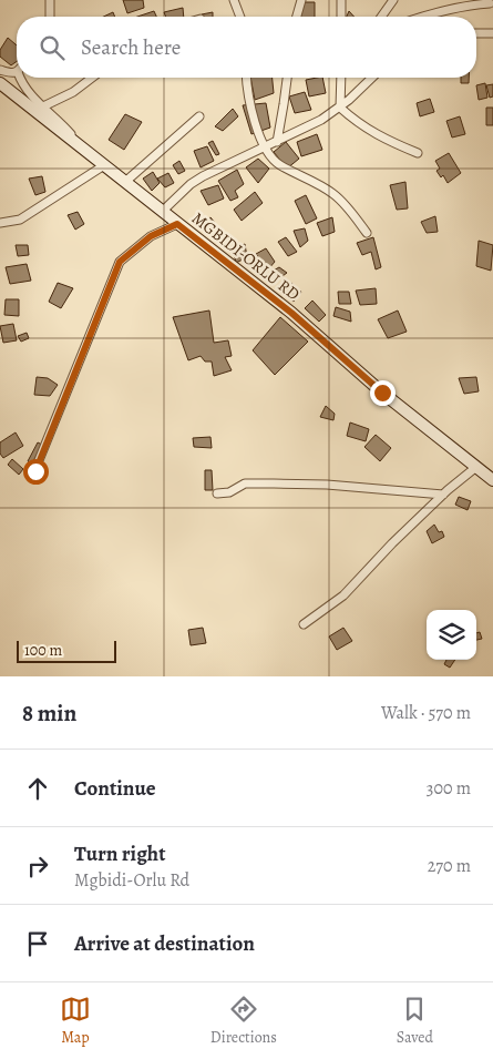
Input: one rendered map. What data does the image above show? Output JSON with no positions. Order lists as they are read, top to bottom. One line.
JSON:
{"streets":{"main road":["MGBIDI-ORLU RD"]},"scale_bar":"100 m","page":{"search":"Search here","scale":"100 m","heading":["8 min","Walk · 570 m"],"list":[["Continue","300 m"],["Turn right","Mgbidi-Orlu Rd","270 m"],"Arrive at destination"],"nav":["Map","Directions","Saved"]}}
